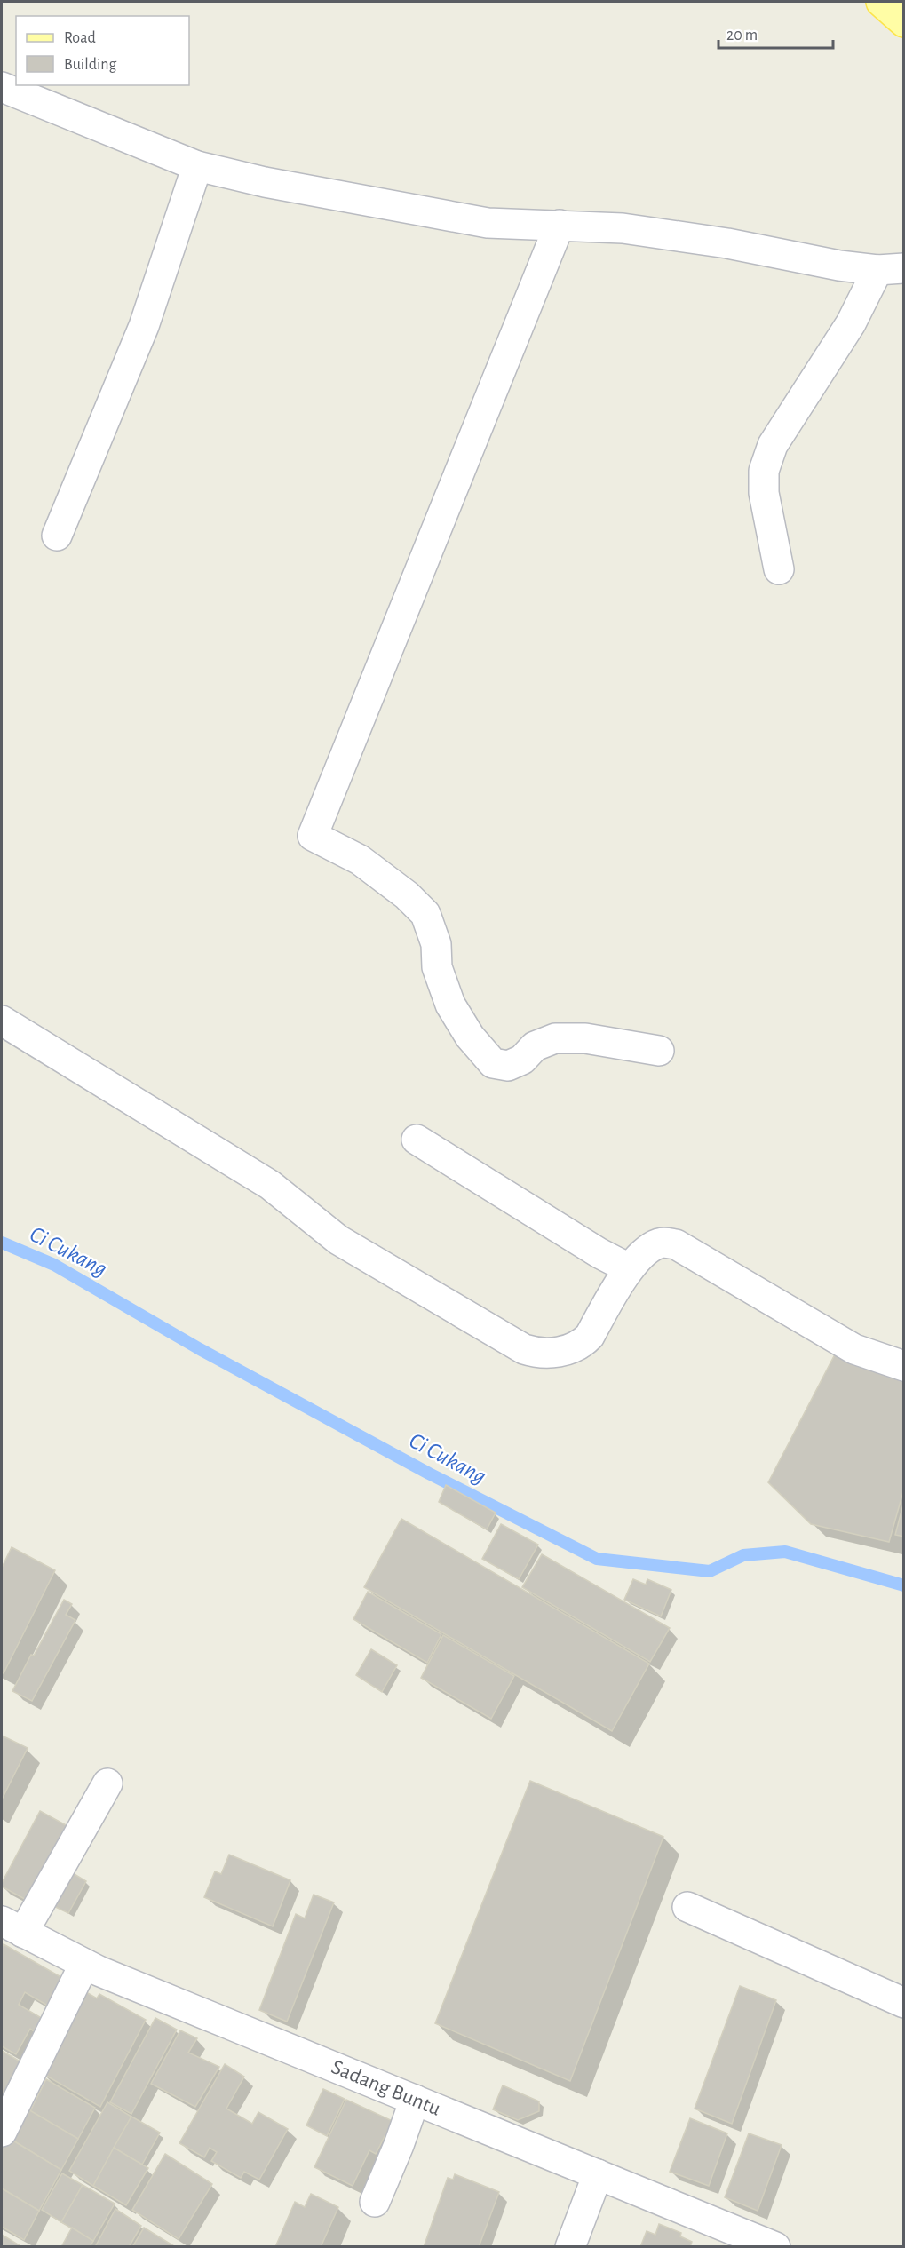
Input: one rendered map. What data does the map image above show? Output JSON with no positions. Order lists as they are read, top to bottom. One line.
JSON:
{"streets":{"street":["Sadang Buntu"]},"water":["Ci Cukang"],"legend":["Road","Building"],"scale_bar":"20 m"}
